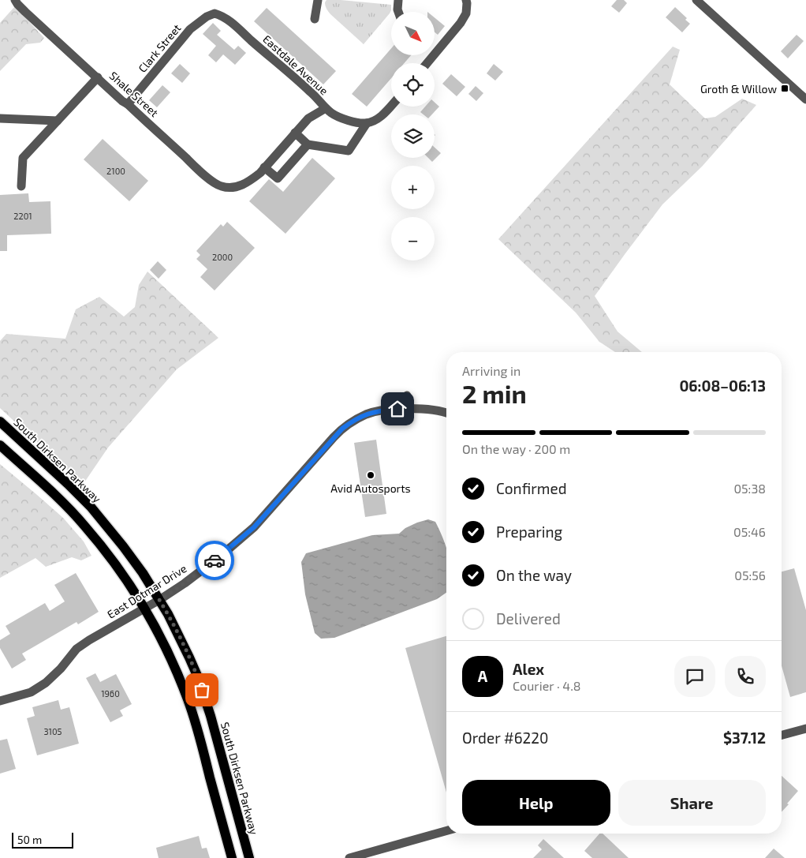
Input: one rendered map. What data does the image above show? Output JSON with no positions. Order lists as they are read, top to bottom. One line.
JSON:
{"streets":{"main road":["South Dirksen Parkway"],"street":["Clark Street","Eastdale Avenue","Shale Street","East Dotmar Drive"]},"crossings":[["Clark Street","Eastdale Avenue"],["Clark Street","Shale Street"],["South Dirksen Parkway","East Dotmar Drive"]],"places":{"transit":["Groth & Willow"],"other":["Avid Autosports"]},"house_numbers":["2100","2201","2000","1960","3105"],"scale_bar":"50 m","north":"bottom right","page":{"map_buttons":["+","−"],"heading":["2 min","Arriving in","06:08–06:13"],"panel":["Alex","Courier · 4.8","Order #6220","$37.12"],"bar":"On the way · 200 m","list":[["Confirmed","05:38"],["Preparing","05:46"],["On the way","05:56"],"Delivered"],"round":"A","buttons":["Help","Share"],"scale":"50 m"}}
